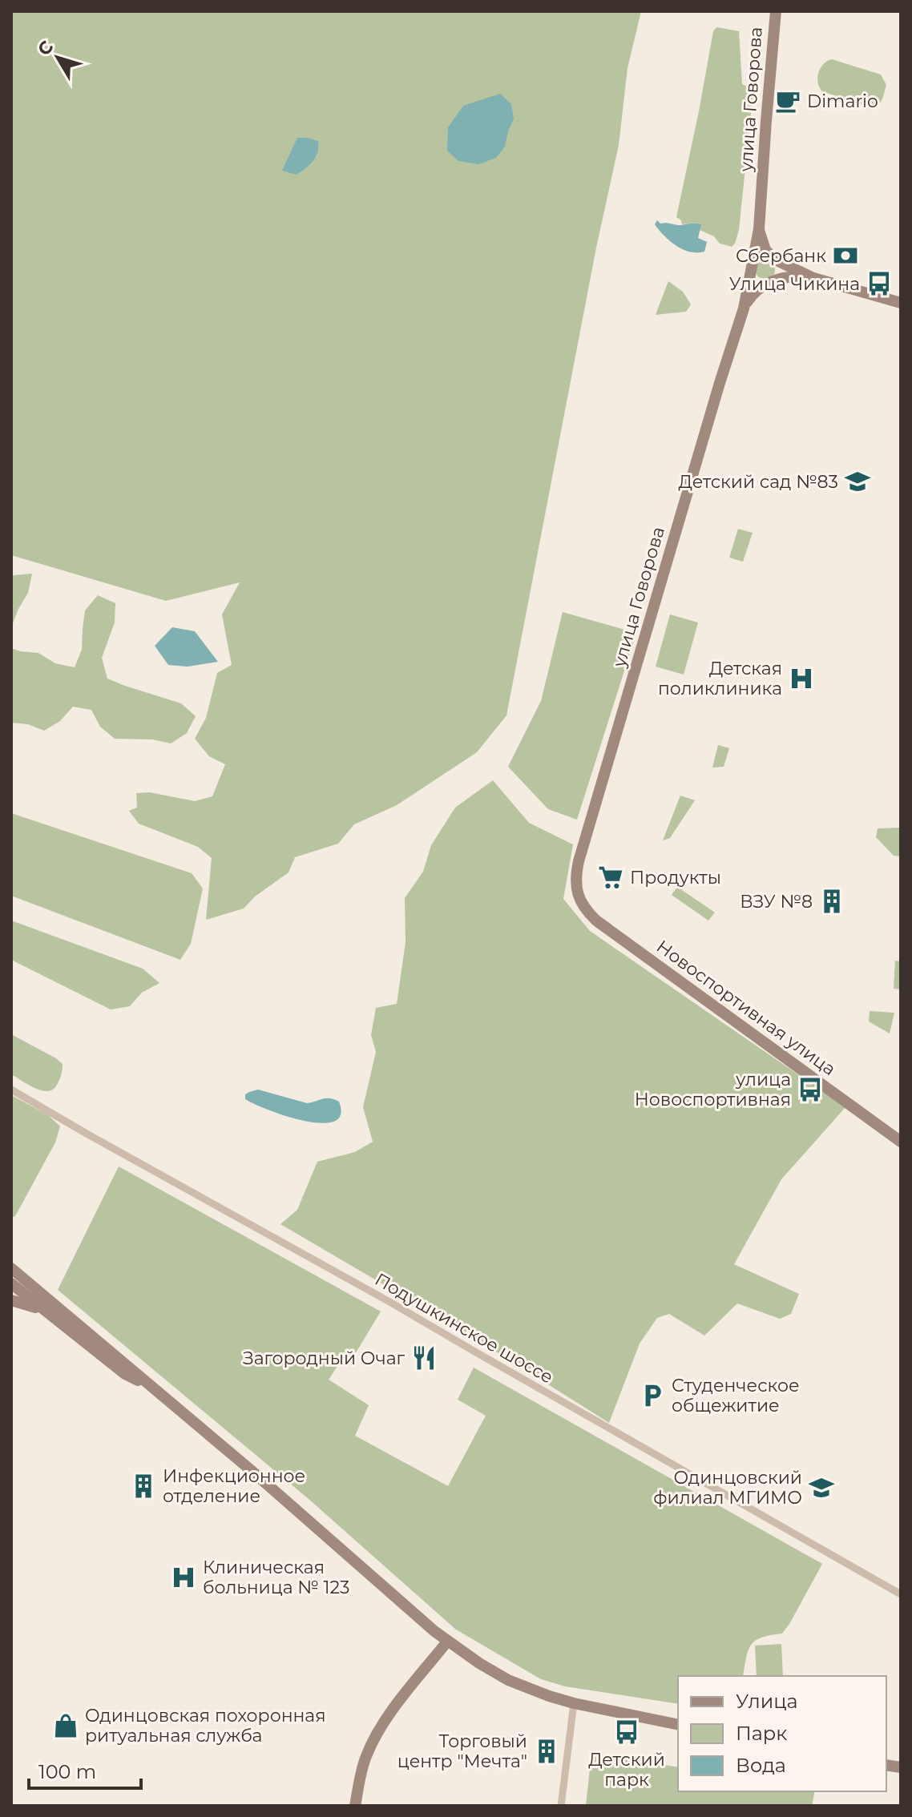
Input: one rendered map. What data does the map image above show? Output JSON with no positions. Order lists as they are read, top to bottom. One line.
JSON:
{"streets":{"main road":["улица Говорова","Новоспортивная улица"],"street":["Подушкинское шоссе"]},"crossings":[["улица Говорова","Новоспортивная улица"]],"places":{"cafe":["Dimario"],"bank":["Сбербанк"],"bus stop":["Улица Чикина","улица Новоспортивная","Детский парк"],"school or university":["Детский сад №83","Одинцовский филиал МГИМО"],"hospital":["Детская поликлиника","Клиническая больница № 123"],"supermarket":["Продукты"],"building":["ВЗУ №8","Инфекционное отделение","Торговый центр \"Мечта\""],"restaurant":["Загородный Очаг"],"parking":["Студенческое общежитие"],"shop":["Одинцовская похоронная ритуальная служба"]},"legend":["Улица","Парк","Вода"],"scale_bar":"100 m","north":"top left"}
